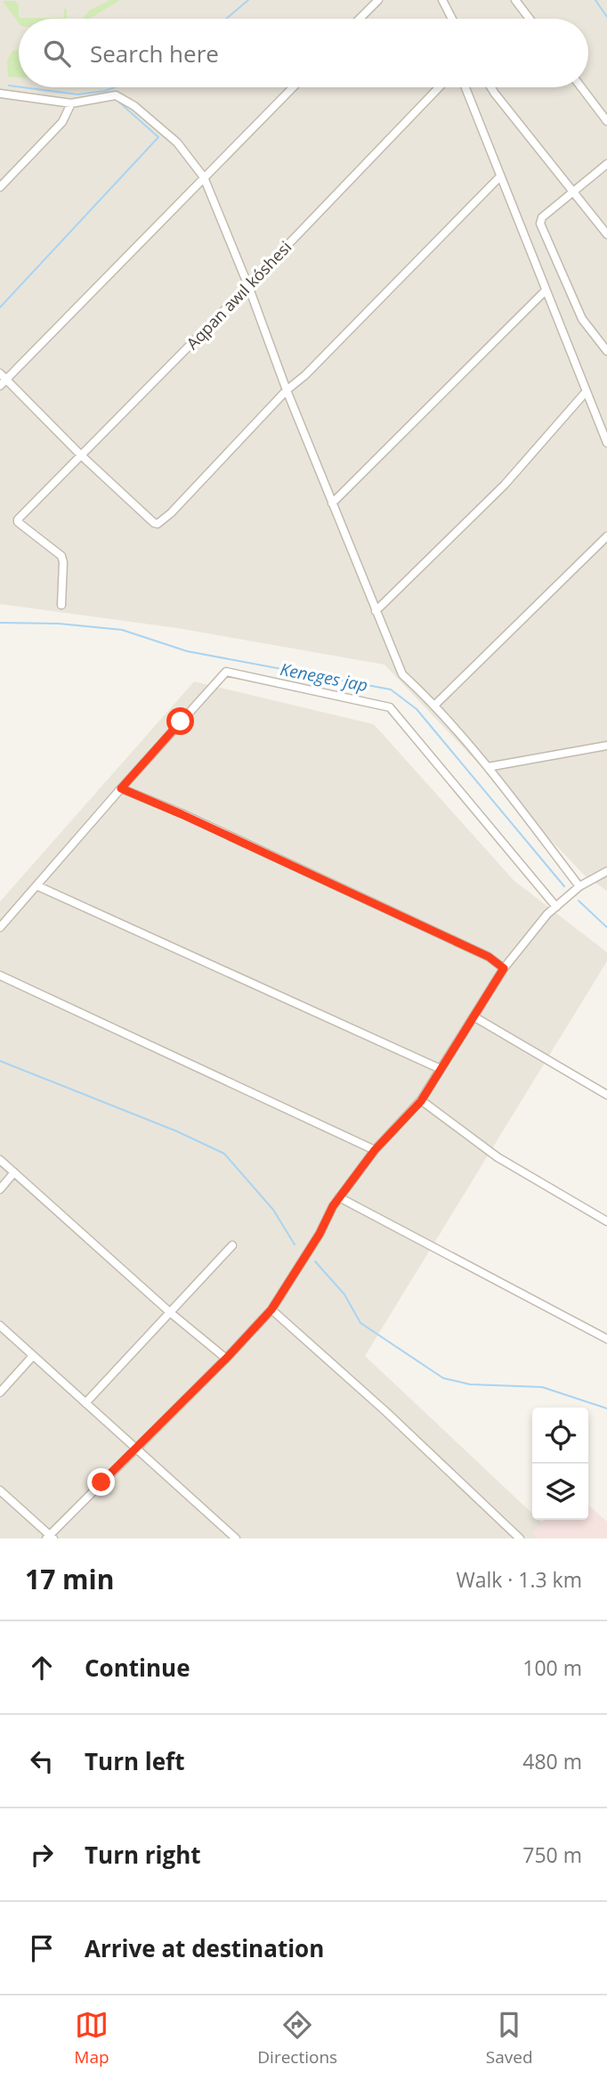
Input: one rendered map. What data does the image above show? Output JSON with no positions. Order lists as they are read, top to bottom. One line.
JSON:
{"streets":{"street":["Aqpan awıl kóshesi"]},"water":["Keneges jap"],"page":{"search":"Search here","heading":["17 min","Walk · 1.3 km"],"list":[["Continue","100 m"],["Turn left","480 m"],["Turn right","750 m"],"Arrive at destination"],"nav":["Map","Directions","Saved"]}}
